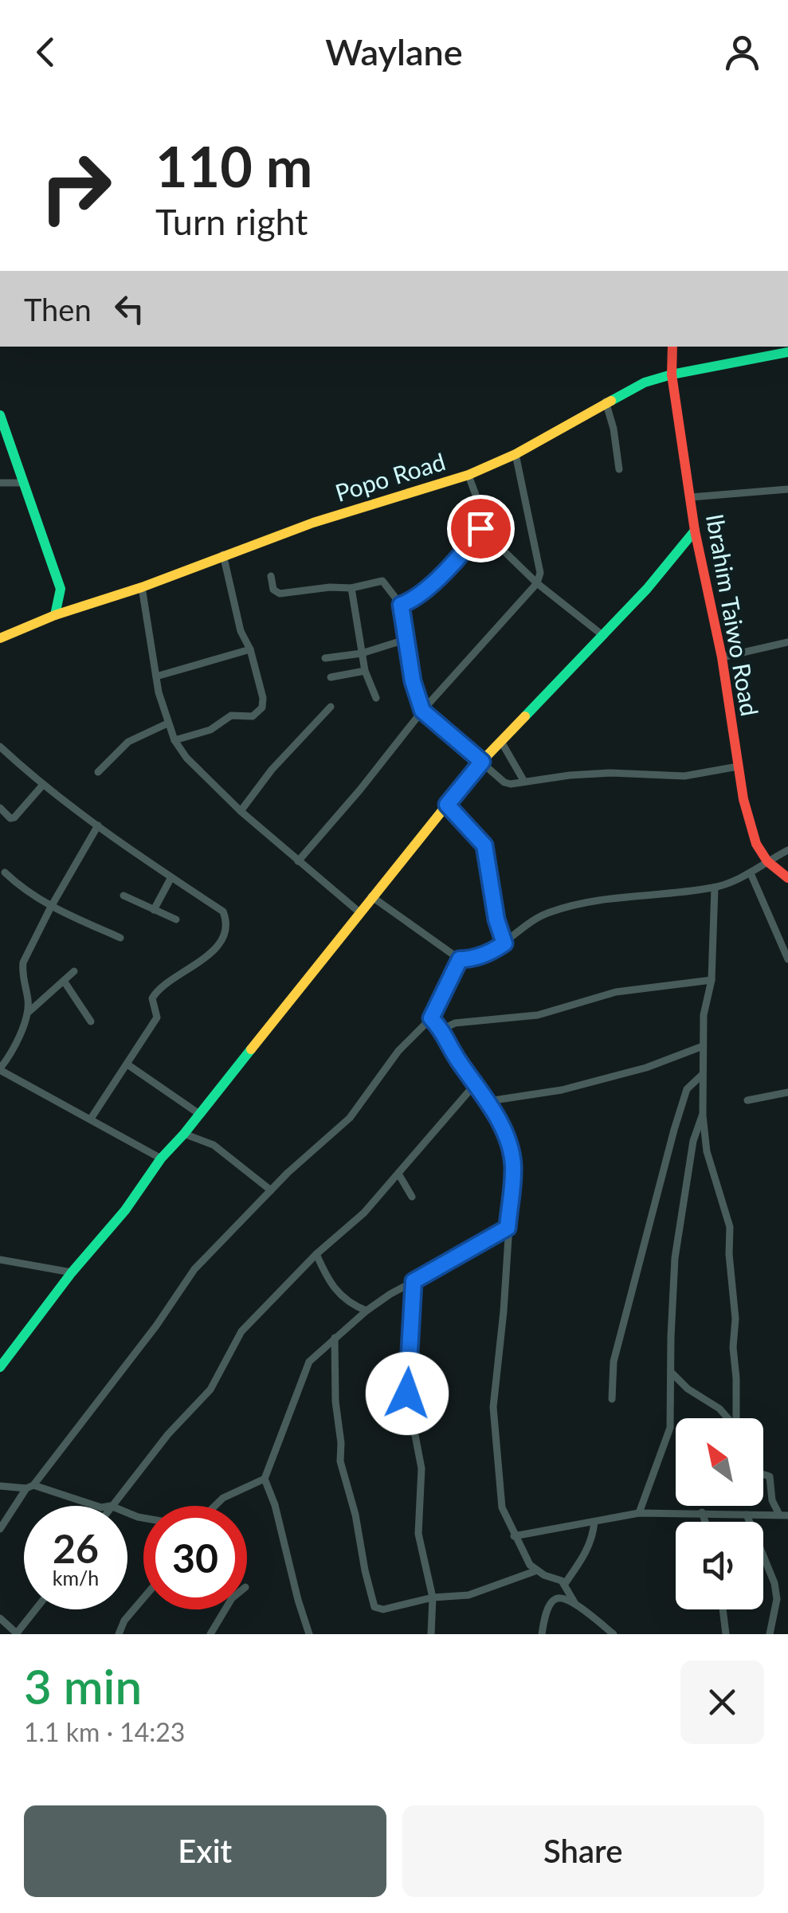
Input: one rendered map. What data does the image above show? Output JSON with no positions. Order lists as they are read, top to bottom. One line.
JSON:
{"streets":{"main road":["Popo Road","Ibrahim Taiwo Road"]},"crossings":[["Popo Road","Ibrahim Taiwo Road"]],"north":"top left","page":{"header":"Waylane","turn":["110 m","Turn right"],"then":"Then","speed":"26 km/h","limit":"30","heading":["3 min","1.1 km · 14:23"],"buttons":["Exit","Share"]}}
